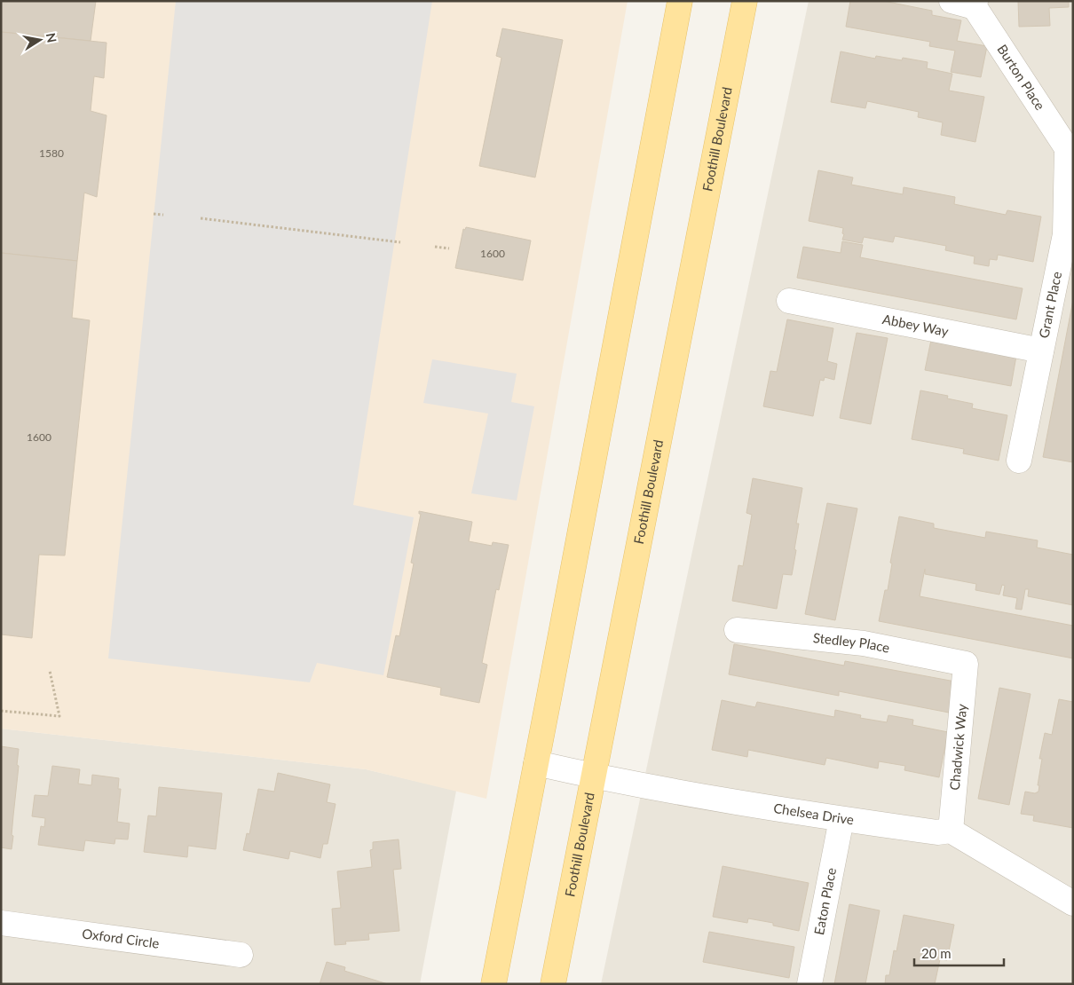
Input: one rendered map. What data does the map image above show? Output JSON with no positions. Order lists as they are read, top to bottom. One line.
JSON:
{"streets":{"main road":["Foothill Boulevard"],"street":["Burton Place","Grant Place","Abbey Way","Stedley Place","Chadwick Way","Chelsea Drive","Eaton Place","Oxford Circle"]},"crossings":[["Burton Place","Grant Place"],["Foothill Boulevard","Chelsea Drive"],["Grant Place","Abbey Way"],["Stedley Place","Chadwick Way"],["Chadwick Way","Chelsea Drive"],["Chelsea Drive","Eaton Place"]],"house_numbers":["1580","1600","1600"],"scale_bar":"20 m","north":"right"}
